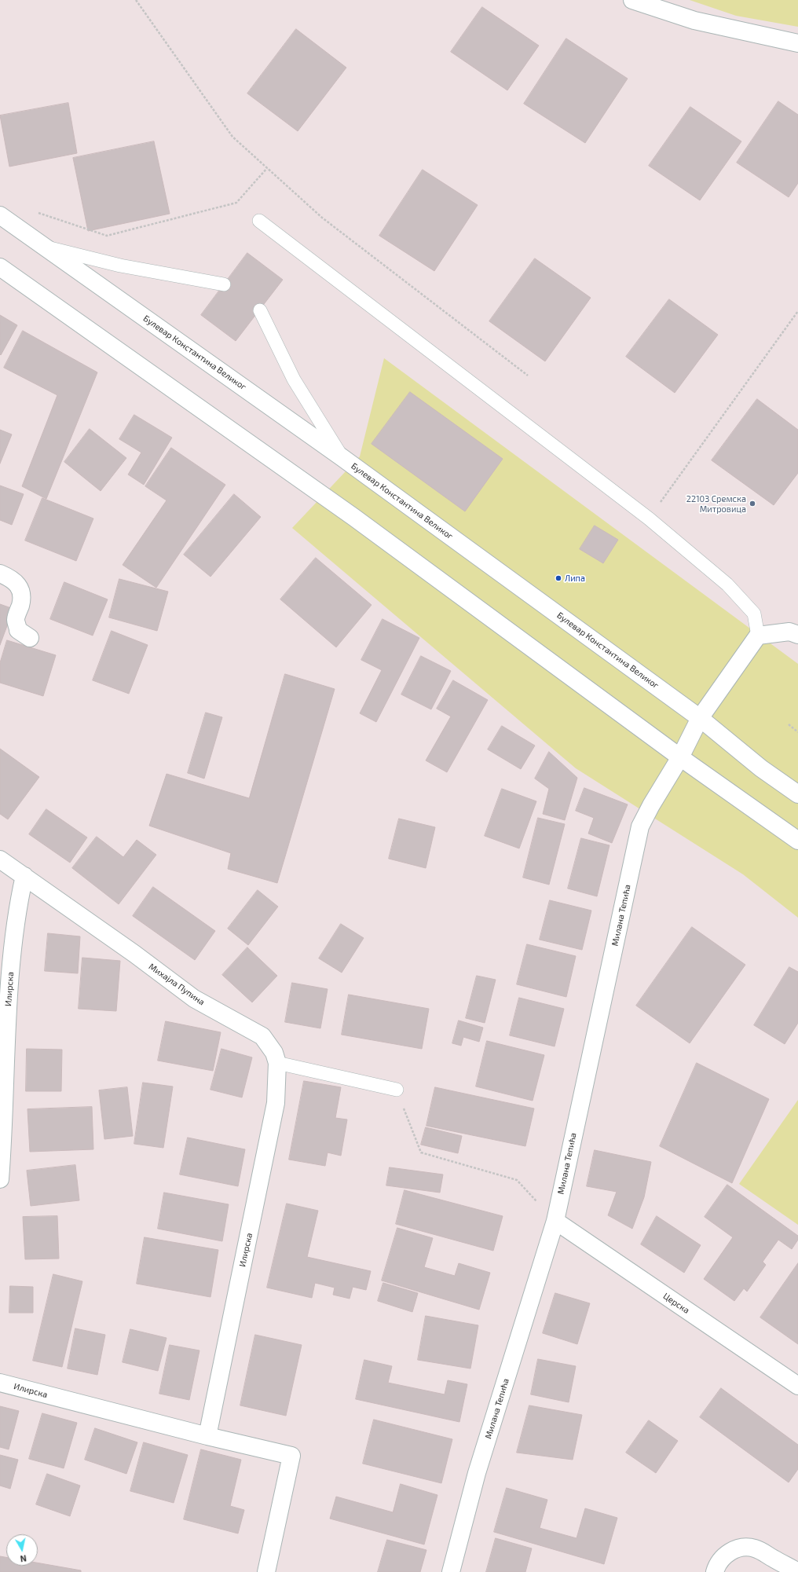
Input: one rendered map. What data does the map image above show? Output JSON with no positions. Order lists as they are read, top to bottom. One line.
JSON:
{"streets":{"street":["Булевар Константина Великог","Милана Тепића","Михајла Пупина","Илирска","Церска"]},"crossings":[["Булевар Константина Великог","Милана Тепића"],["Милана Тепића","Церска"],["Михајла Пупина","Илирска"]],"places":["22103 Сремска Митровица","Липа"],"north":"bottom"}
